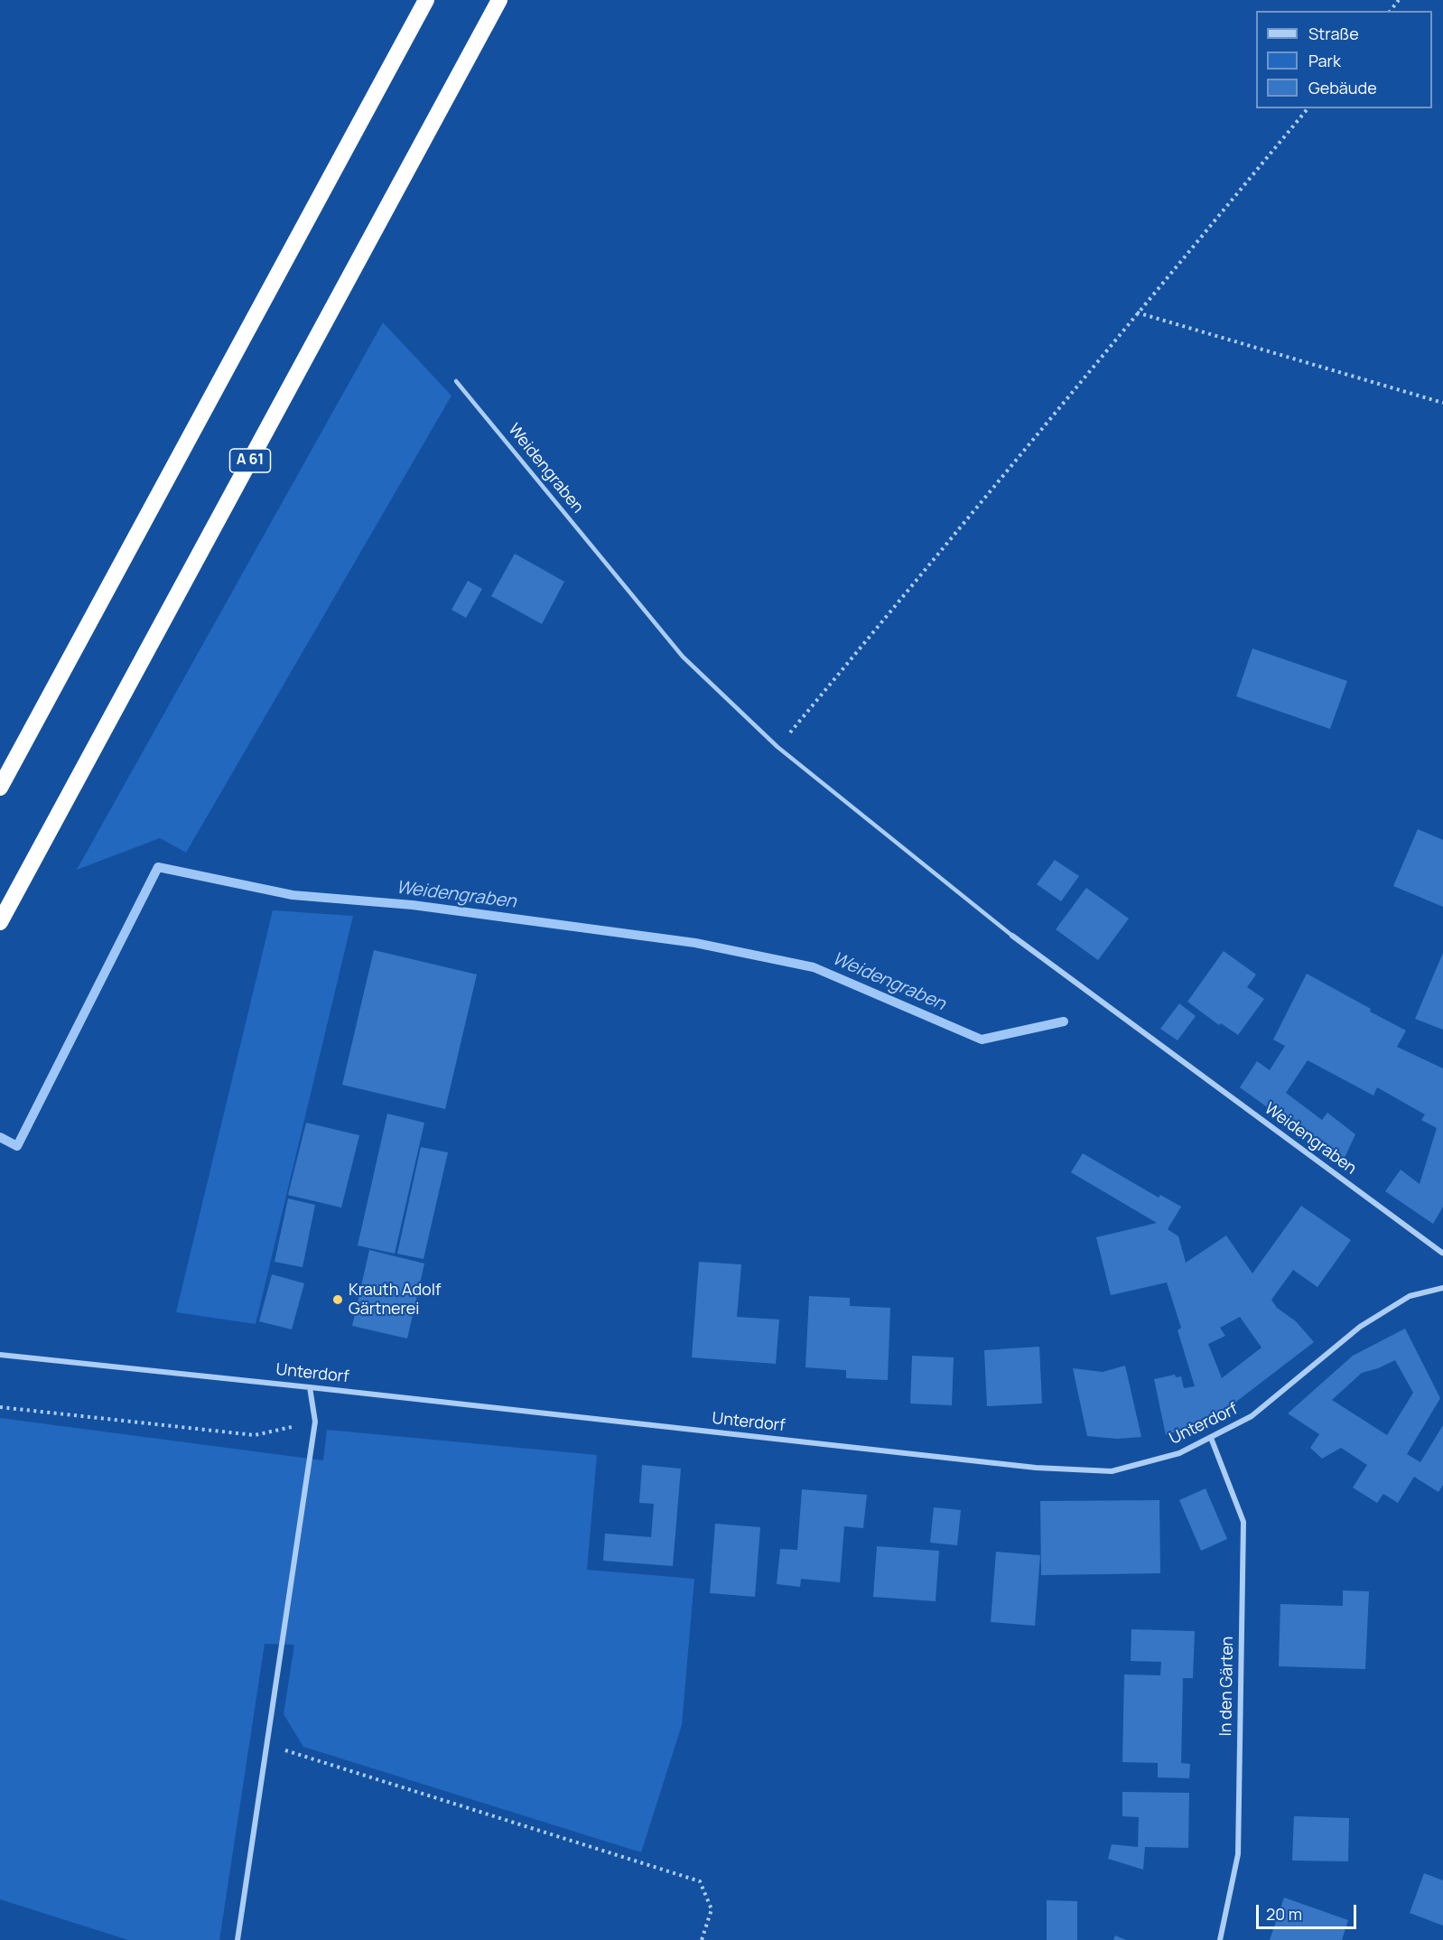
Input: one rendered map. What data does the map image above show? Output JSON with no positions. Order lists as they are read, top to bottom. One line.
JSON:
{"streets":{"highway":["A 61"],"street":["Weidengraben","Unterdorf","In den Gärten"]},"crossings":[["Unterdorf","In den Gärten"]],"water":["Weidengraben"],"places":["Krauth Adolf Gärtnerei"],"legend":["Straße","Park","Gebäude"],"scale_bar":"20 m"}
